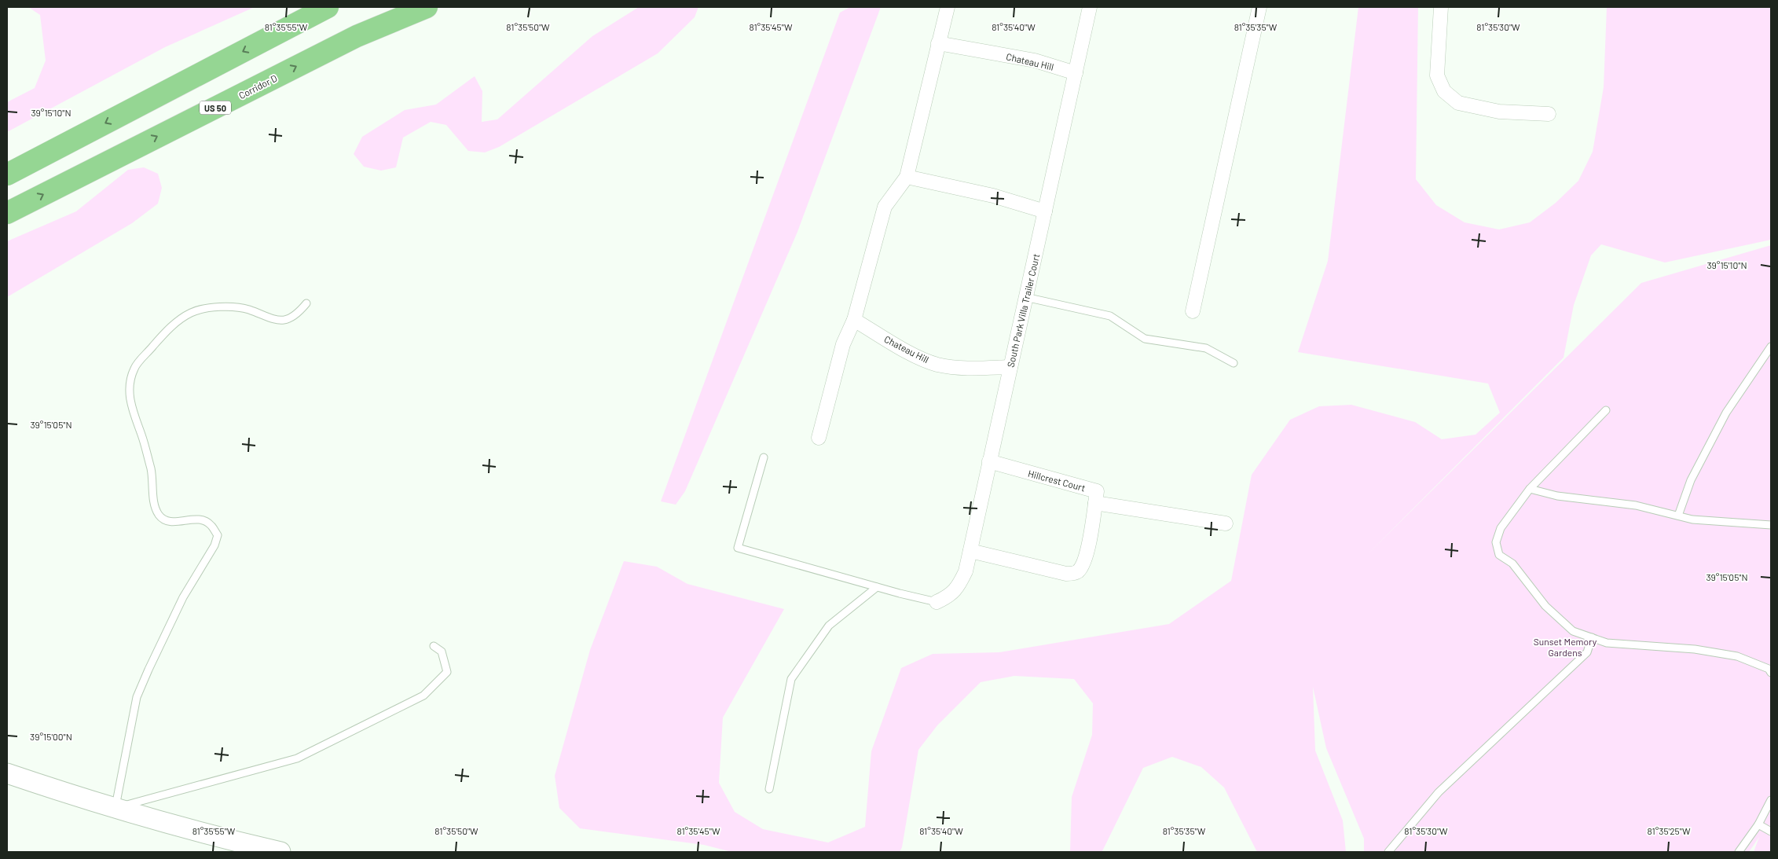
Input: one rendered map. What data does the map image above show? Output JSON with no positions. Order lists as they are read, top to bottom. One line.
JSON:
{"streets":{"highway":["Corridor D","US 50"],"street":["Chateau Hill","South Park Villa Trailer Court","Hillcrest Court"]},"crossings":[["Chateau Hill","South Park Villa Trailer Court"],["South Park Villa Trailer Court","Hillcrest Court"]],"parks":["Sunset Memory Gardens"],"coordinates":["81°35'55\"W","81°35'30\"W","81°35'50\"W","81°35'45\"W","81°35'40\"W","81°35'35\"W","39°15'10\"N","39°15'05\"N","39°15'00\"N","81°35'25\"W"]}
